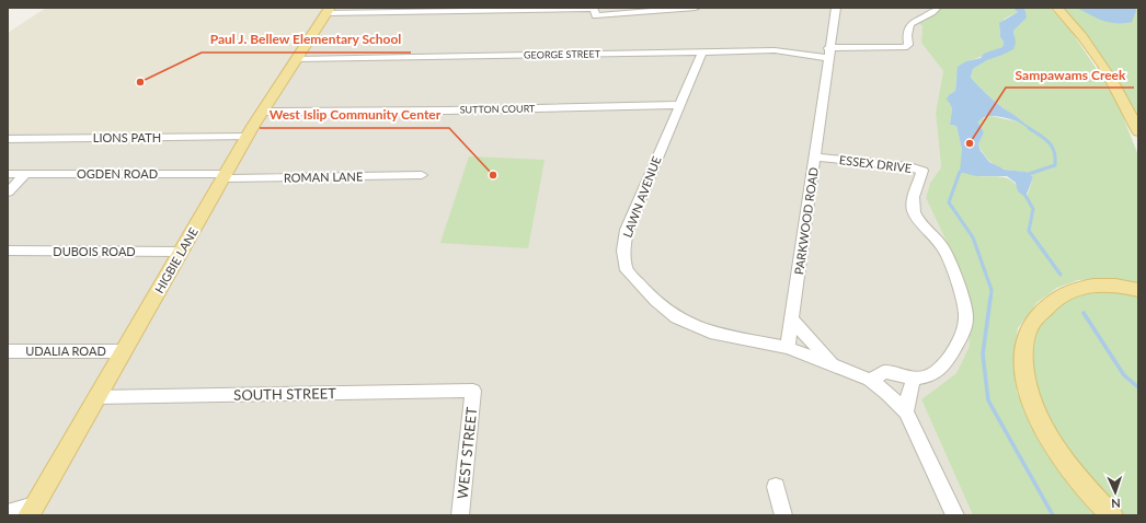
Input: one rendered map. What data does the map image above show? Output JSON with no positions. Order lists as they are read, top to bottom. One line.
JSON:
{"streets":{"main road":["HIGBIE LANE"],"street":["GEORGE STREET","SUTTON COURT","LIONS PATH","ESSEX DRIVE","OGDEN ROAD","ROMAN LANE","LAWN AVENUE","PARKWOOD ROAD","DUBOIS ROAD","UDALIA ROAD","SOUTH STREET","WEST STREET"]},"crossings":[["GEORGE STREET","LAWN AVENUE"],["GEORGE STREET","PARKWOOD ROAD"],["GEORGE STREET","HIGBIE LANE"],["SUTTON COURT","LAWN AVENUE"],["SUTTON COURT","HIGBIE LANE"],["LIONS PATH","HIGBIE LANE"],["ESSEX DRIVE","PARKWOOD ROAD"],["OGDEN ROAD","ROMAN LANE"],["OGDEN ROAD","HIGBIE LANE"],["ROMAN LANE","HIGBIE LANE"],["LAWN AVENUE","PARKWOOD ROAD"],["DUBOIS ROAD","HIGBIE LANE"],["HIGBIE LANE","UDALIA ROAD"],["HIGBIE LANE","SOUTH STREET"],["SOUTH STREET","WEST STREET"]],"places":["Paul J. Bellew Elementary School","Sampawams Creek","West Islip Community Center"],"north":"bottom"}
